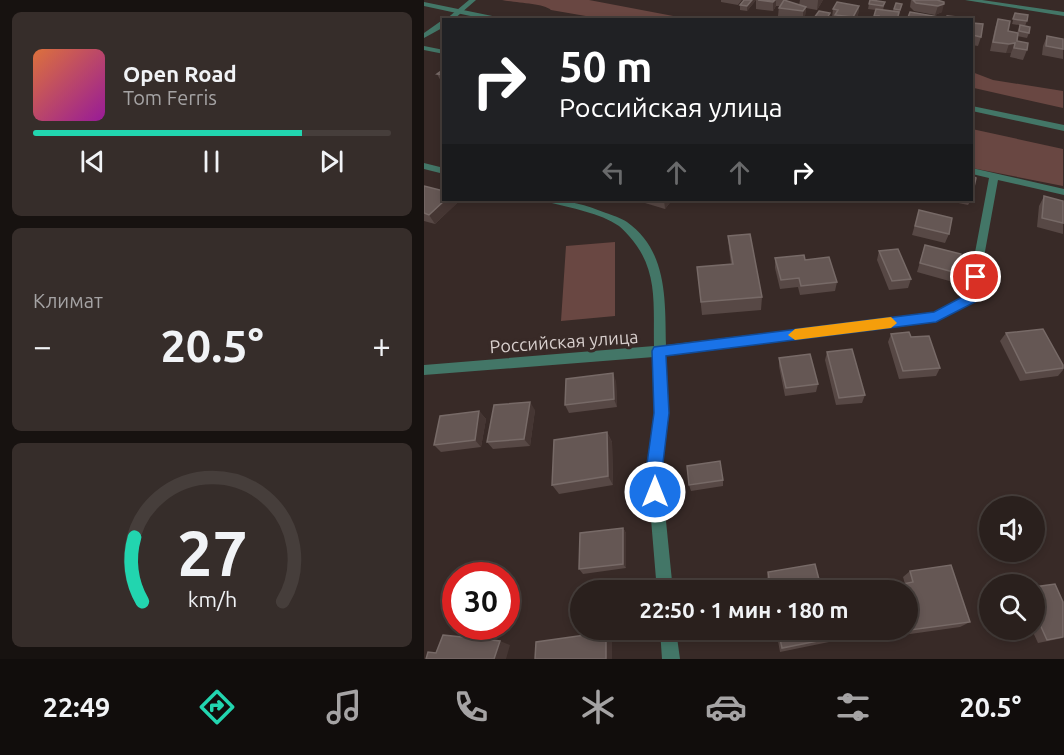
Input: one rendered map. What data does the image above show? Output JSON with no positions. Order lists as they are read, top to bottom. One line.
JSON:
{"streets":{"street":["Российская улица"]},"page":{"turn":["50 m","Российская улица"],"song":["Open Road","Tom Ferris"],"tile":"Климат","heat":["−","20.5°","+"],"limit":"30","trip":"22:50 · 1 мин · 180 m","tabs":["22:49","20.5°"],"gauge":["27","km/h"]}}
